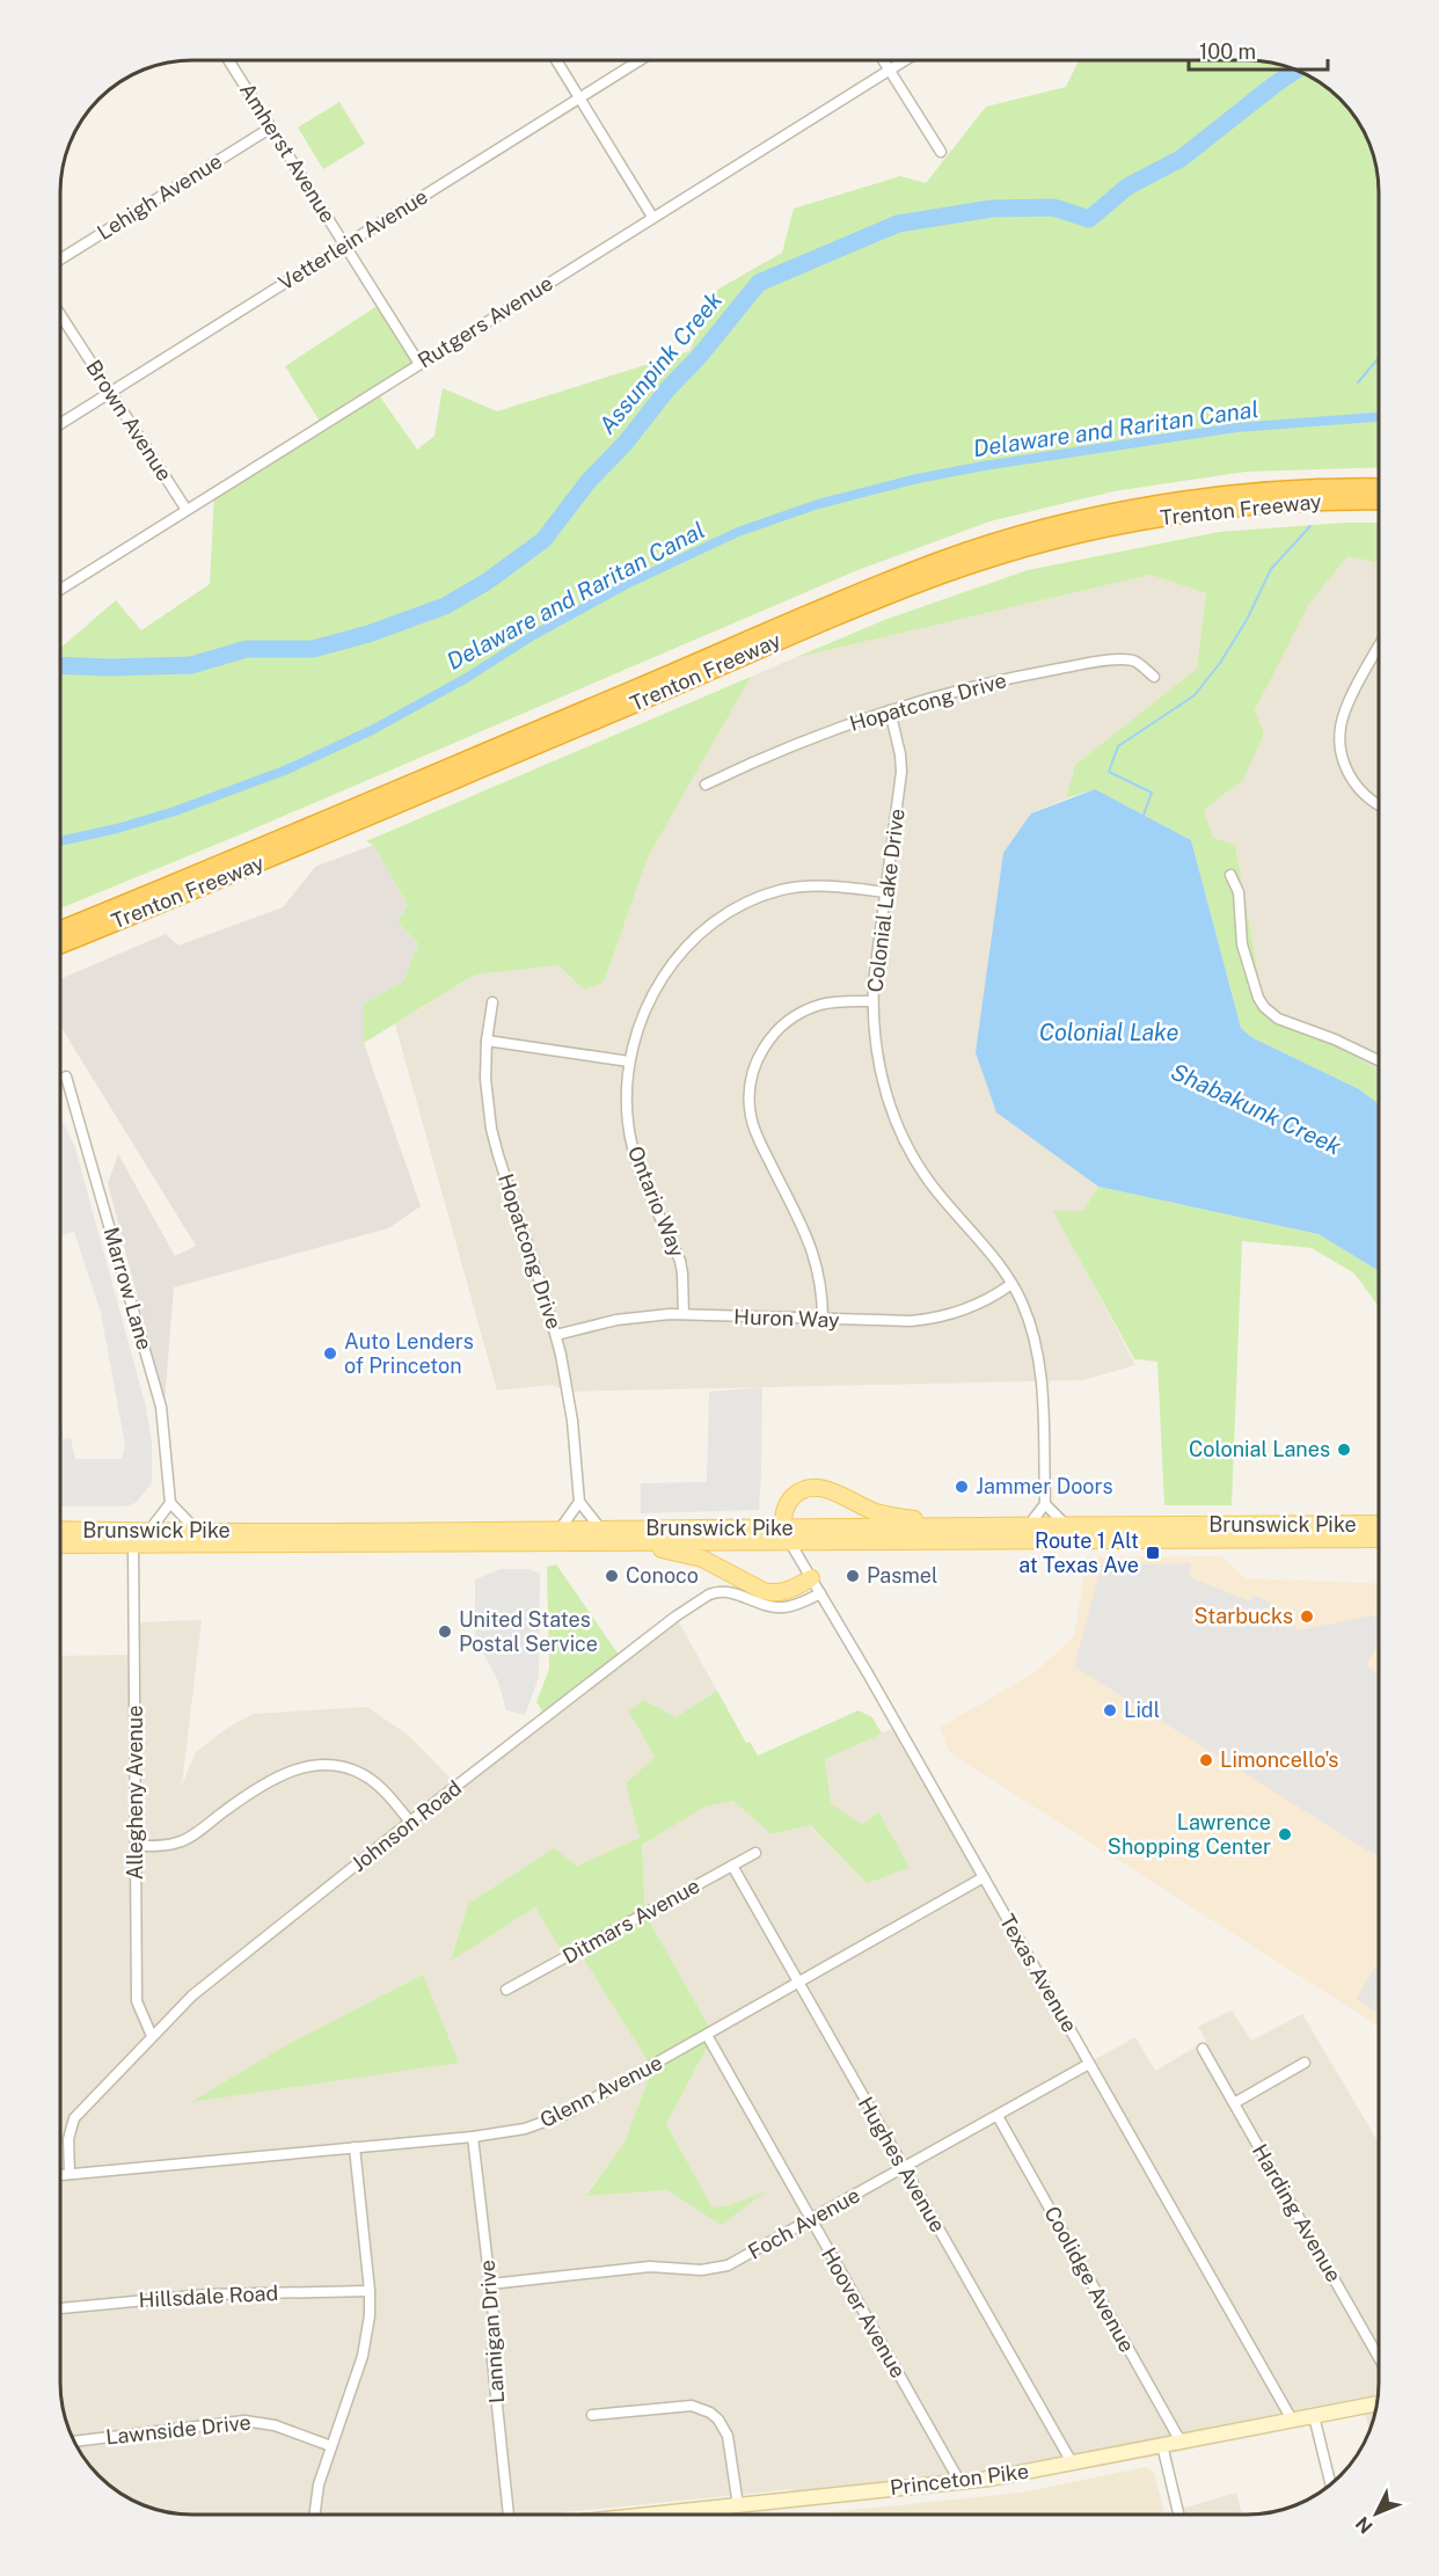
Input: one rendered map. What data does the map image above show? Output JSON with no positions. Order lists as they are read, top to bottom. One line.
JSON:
{"streets":{"highway":["Trenton Freeway"],"main road":["Brunswick Pike","Princeton Pike"],"street":["Amherst Avenue","Lehigh Avenue","Vetterlein Avenue","Rutgers Avenue","Brown Avenue","Hopatcong Drive","Colonial Lake Drive","Ontario Way","Marrow Lane","Huron Way","Allegheny Avenue","Johnson Road","Ditmars Avenue","Texas Avenue","Glenn Avenue","Hughes Avenue","Harding Avenue","Foch Avenue","Coolidge Avenue","Hillsdale Road","Hoover Avenue","Lannigan Drive","Lawnside Drive"]},"crossings":[["Amherst Avenue","Lehigh Avenue"],["Amherst Avenue","Vetterlein Avenue"],["Amherst Avenue","Rutgers Avenue"],["Vetterlein Avenue","Brown Avenue"],["Rutgers Avenue","Brown Avenue"],["Hopatcong Drive","Colonial Lake Drive"],["Hopatcong Drive","Huron Way"],["Colonial Lake Drive","Ontario Way"],["Colonial Lake Drive","Huron Way"],["Ontario Way","Huron Way"],["Brunswick Pike","Allegheny Avenue"],["Brunswick Pike","Texas Avenue"],["Allegheny Avenue","Johnson Road"],["Johnson Road","Texas Avenue"],["Johnson Road","Glenn Avenue"],["Ditmars Avenue","Hughes Avenue"],["Texas Avenue","Glenn Avenue"],["Texas Avenue","Foch Avenue"],["Texas Avenue","Princeton Pike"],["Glenn Avenue","Hughes Avenue"],["Glenn Avenue","Hoover Avenue"],["Glenn Avenue","Lannigan Drive"],["Hughes Avenue","Foch Avenue"],["Hughes Avenue","Princeton Pike"],["Foch Avenue","Coolidge Avenue"],["Foch Avenue","Hoover Avenue"],["Foch Avenue","Lannigan Drive"],["Coolidge Avenue","Princeton Pike"],["Hoover Avenue","Princeton Pike"]],"water":["Assunpink Creek","Delaware and Raritan Canal","Colonial Lake","Shabakunk Creek"],"places":{"other":["Auto Lenders of Princeton","Colonial Lanes","Jammer Doors","Conoco","Pasmel","Starbucks","United States Postal Service","Lidl","Limoncello's","Lawrence Shopping Center"],"transit":["Route 1 Alt at Texas Ave"]},"scale_bar":"100 m","north":"bottom left"}
